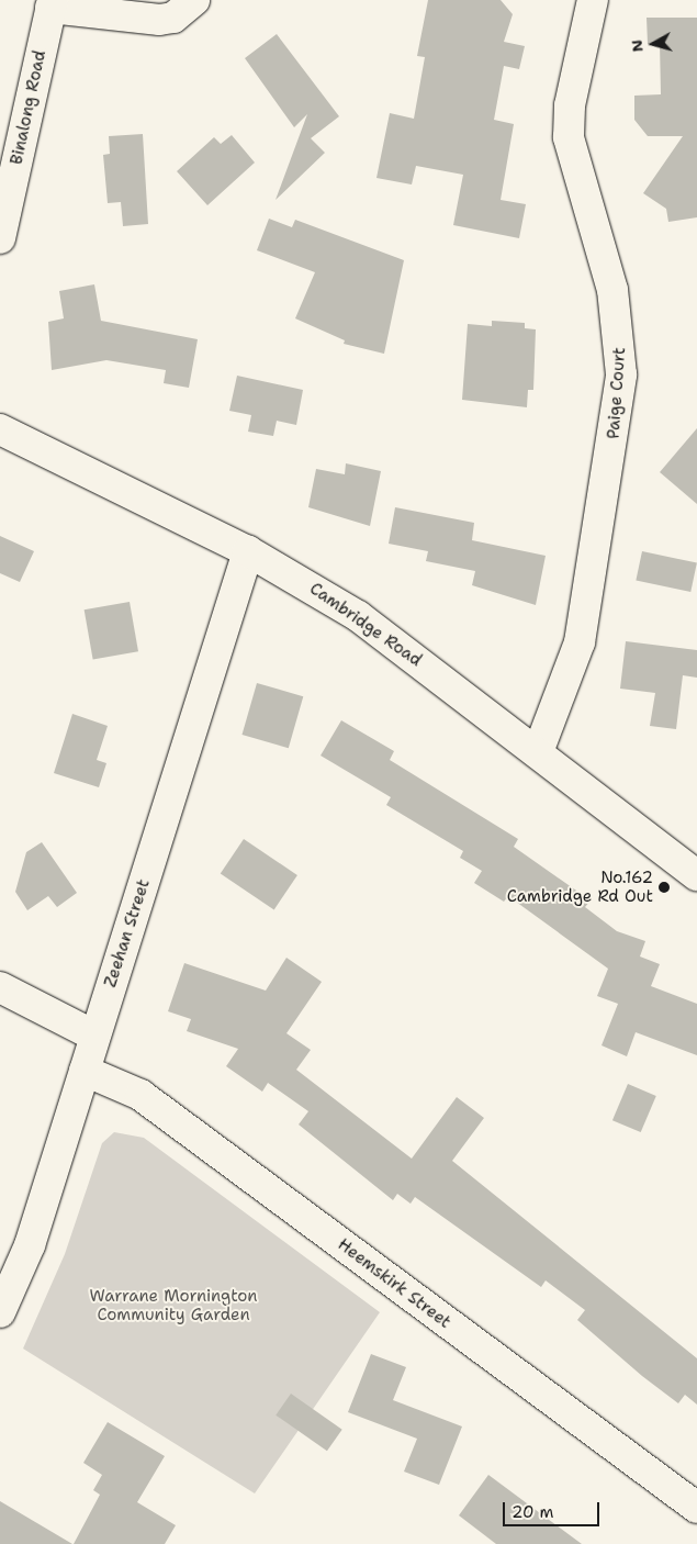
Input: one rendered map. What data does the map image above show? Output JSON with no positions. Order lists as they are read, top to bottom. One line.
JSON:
{"streets":{"street":["Binalong Road","Paige Court","Cambridge Road","Zeehan Street","Heemskirk Street"]},"crossings":[["Paige Court","Cambridge Road"],["Cambridge Road","Zeehan Street"],["Zeehan Street","Heemskirk Street"]],"parks":["Warrane Mornington Community Garden"],"places":["No.162 Cambridge Rd Out"],"scale_bar":"20 m","north":"left"}
